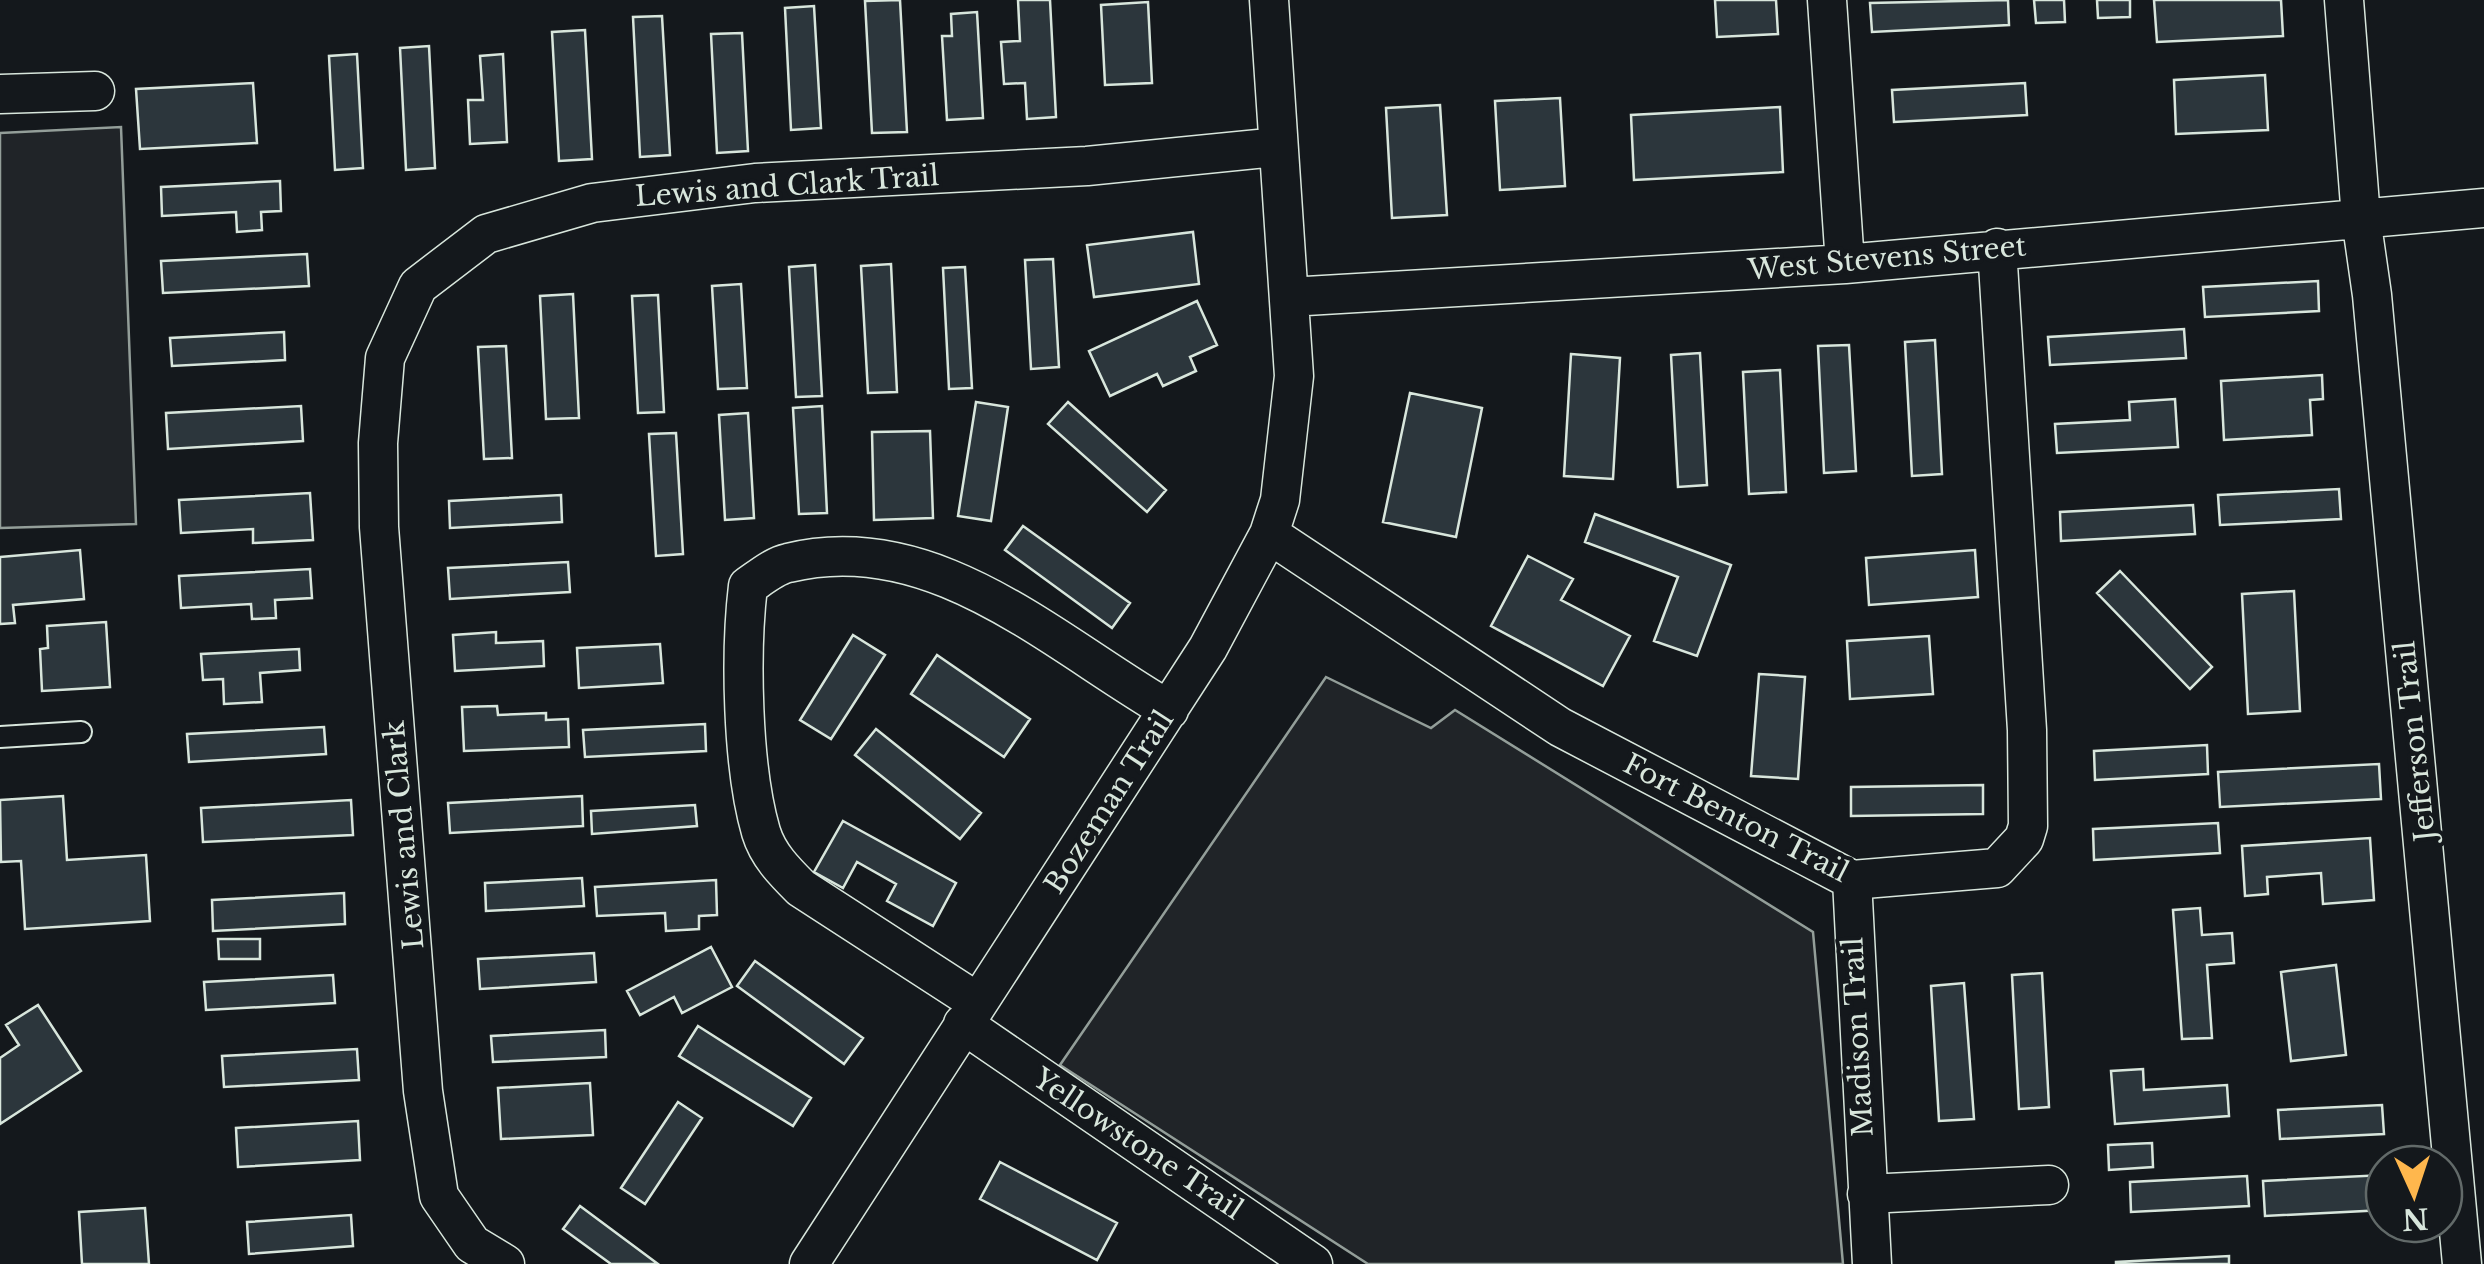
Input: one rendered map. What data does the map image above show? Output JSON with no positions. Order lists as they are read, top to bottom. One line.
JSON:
{"streets":{"street":["Lewis and Clark Trail","West Stevens Street","Jefferson Trail","Bozeman Trail","Fort Benton Trail","Lewis and Clark","Madison Trail","Yellowstone Trail"]},"crossings":[["Lewis and Clark Trail","Bozeman Trail"],["Lewis and Clark Trail","Lewis and Clark"],["West Stevens Street","Jefferson Trail"],["West Stevens Street","Bozeman Trail"],["West Stevens Street","Fort Benton Trail"],["Bozeman Trail","Fort Benton Trail"],["Bozeman Trail","Yellowstone Trail"],["Fort Benton Trail","Madison Trail"]],"north":"bottom"}
